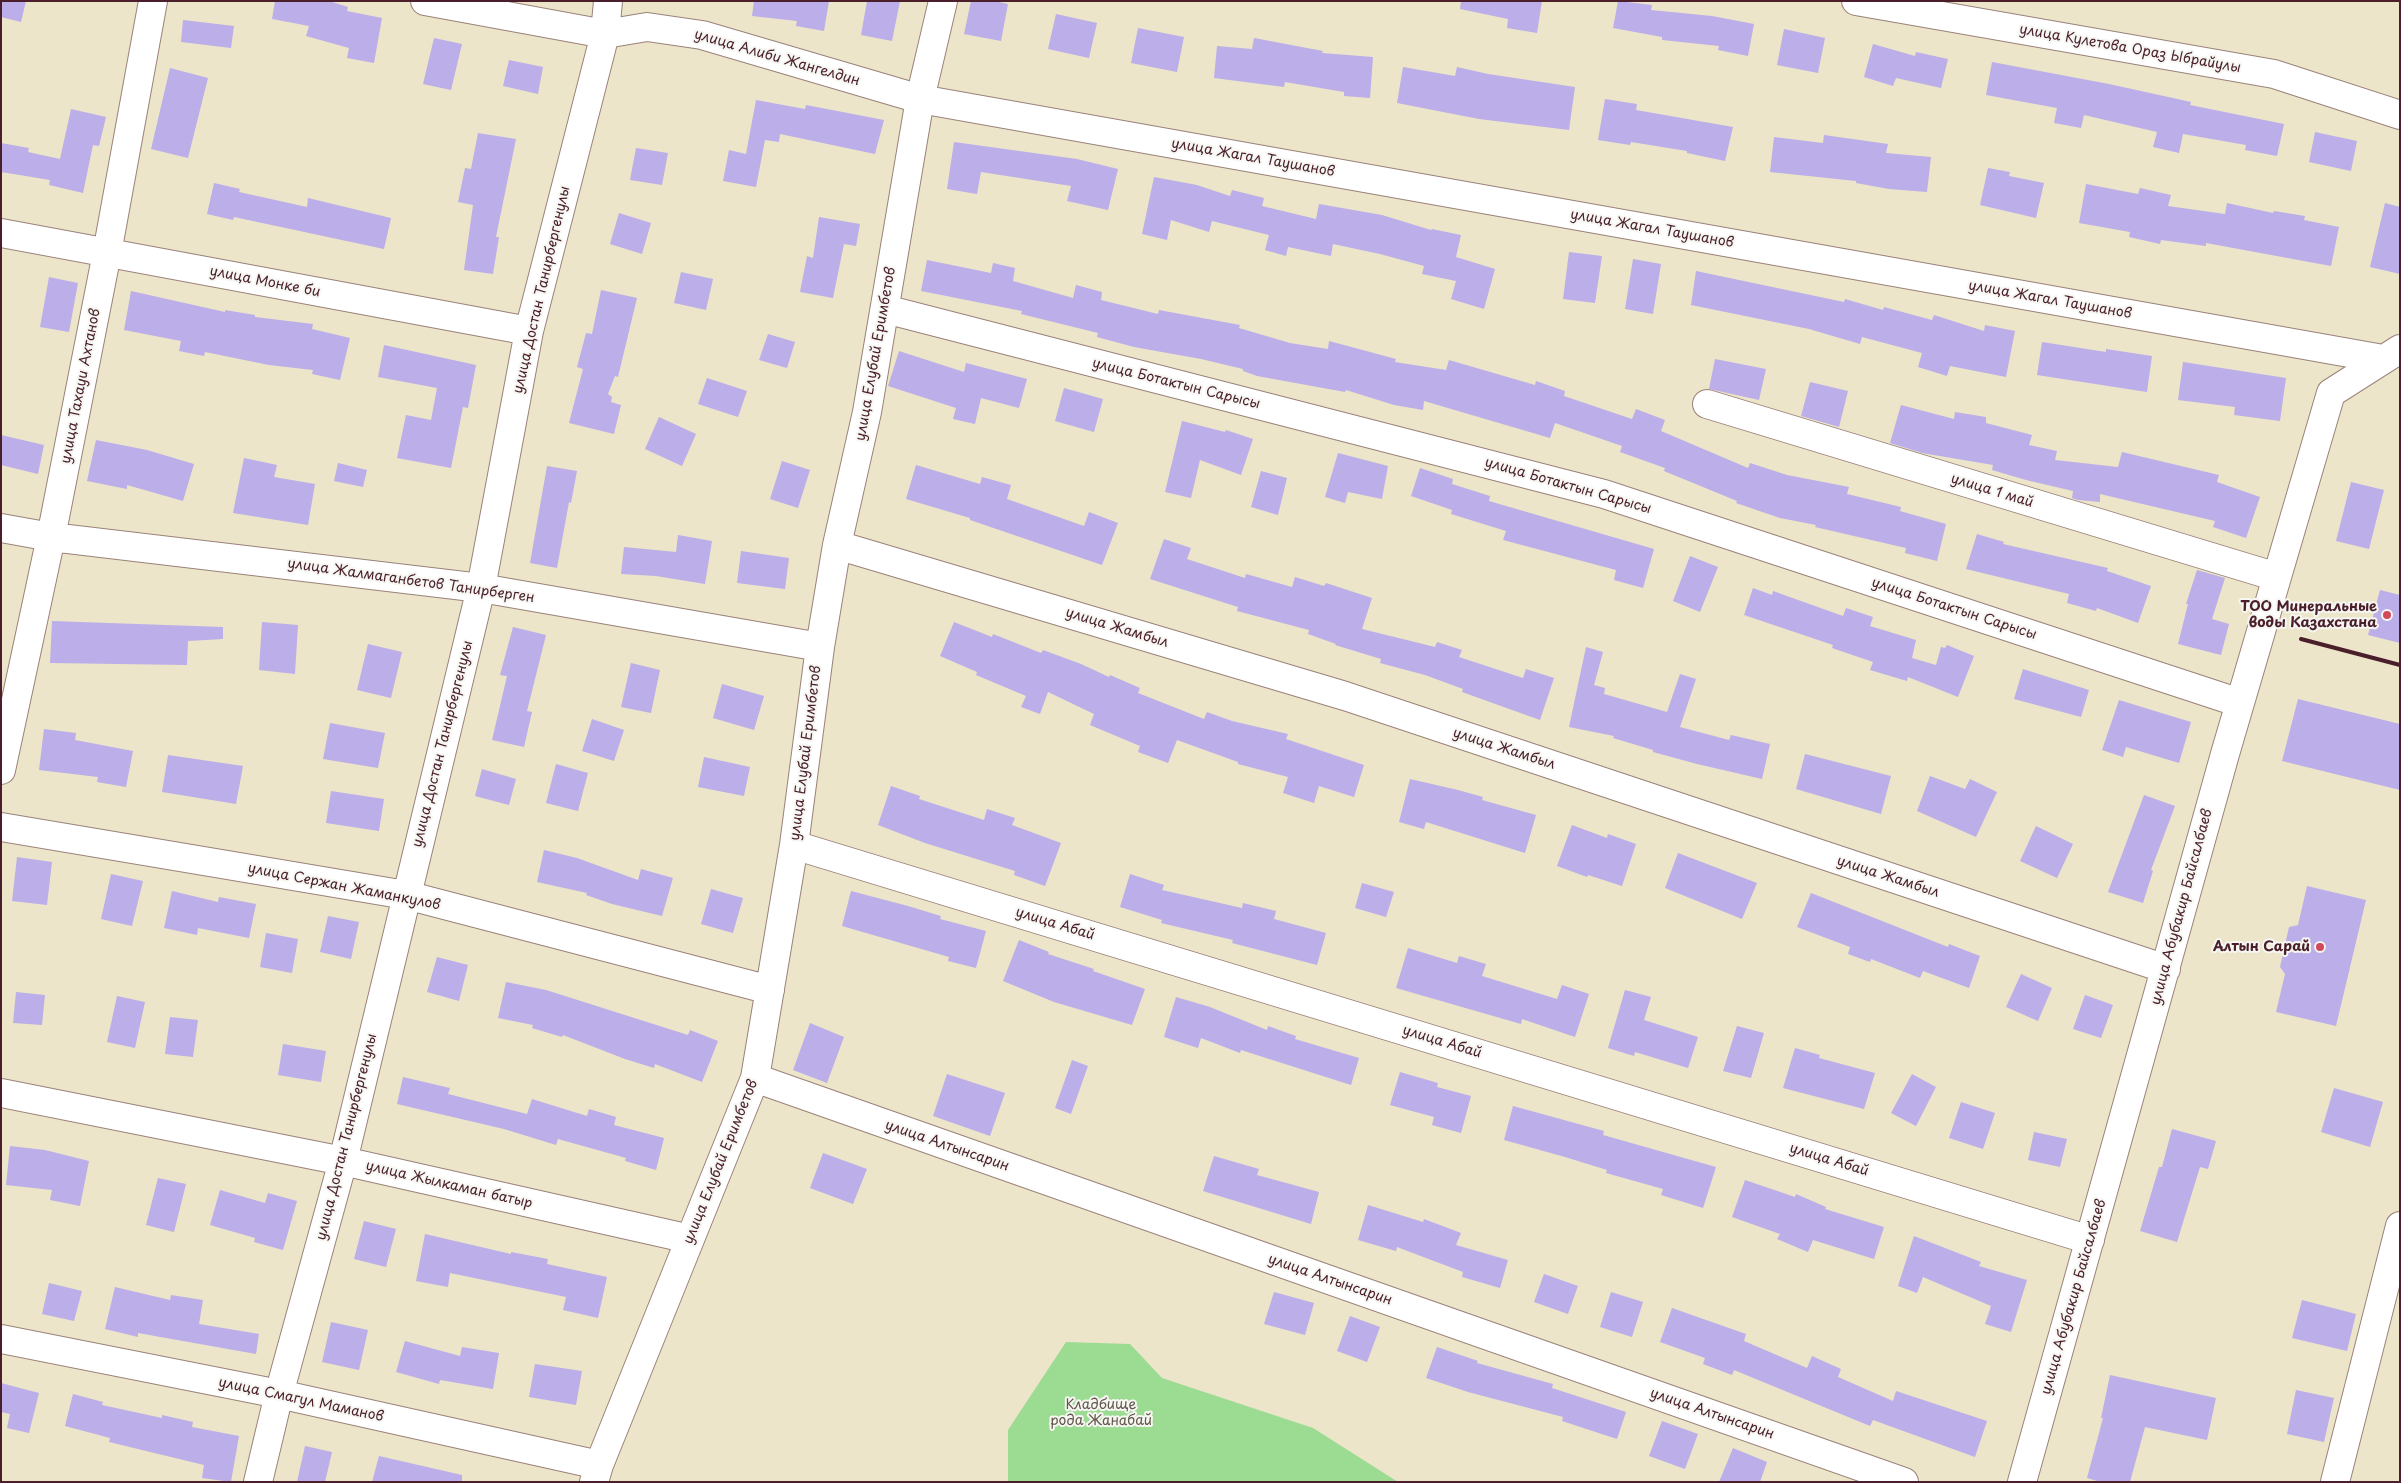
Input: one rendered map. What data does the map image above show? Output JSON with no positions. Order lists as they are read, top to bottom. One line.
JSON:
{"streets":{"street":["улица Кулетова Ораз Ыбрайулы","улица Алиби Жангелдин","улица Жагал Таушанов","улица Монке би","улица Достан Танирбергенулы","улица Елубай Еримбетов","улица Ботактын Сарысы","улица Тахауи Ахтанов","улица 1 май","улица Жалмаганбетов Танирберген","улица Жамбыл","улица Сержан Жаманкулов","улица Абубакир Байсалбаев","улица Абай","улица Алтынсарин","улица Жылкаман батыр","улица Смагул Маманов"]},"crossings":[["улица Алиби Жангелдин","улица Жагал Таушанов"],["улица Алиби Жангелдин","улица Достан Танирбергенулы"],["улица Алиби Жангелдин","улица Елубай Еримбетов"],["улица Жагал Таушанов","улица Елубай Еримбетов"],["улица Жагал Таушанов","улица Абубакир Байсалбаев"],["улица Монке би","улица Достан Танирбергенулы"],["улица Монке би","улица Тахауи Ахтанов"],["улица Достан Танирбергенулы","улица Жалмаганбетов Танирберген"],["улица Достан Танирбергенулы","улица Сержан Жаманкулов"],["улица Достан Танирбергенулы","улица Жылкаман батыр"],["улица Достан Танирбергенулы","улица Смагул Маманов"],["улица Елубай Еримбетов","улица Ботактын Сарысы"],["улица Елубай Еримбетов","улица Жалмаганбетов Танирберген"],["улица Елубай Еримбетов","улица Жамбыл"],["улица Елубай Еримбетов","улица Сержан Жаманкулов"],["улица Елубай Еримбетов","улица Абай"],["улица Елубай Еримбетов","улица Алтынсарин"],["улица Елубай Еримбетов","улица Жылкаман батыр"],["улица Елубай Еримбетов","улица Смагул Маманов"],["улица Ботактын Сарысы","улица Абубакир Байсалбаев"],["улица Тахауи Ахтанов","улица Жалмаганбетов Танирберген"],["улица 1 май","улица Абубакир Байсалбаев"],["улица Жамбыл","улица Абубакир Байсалбаев"],["улица Абубакир Байсалбаев","улица Абай"]],"parks":["Кладбище рода Жанабай"],"places":["ТОО Минеральные воды Казахстана","Алтын Сарай"]}
